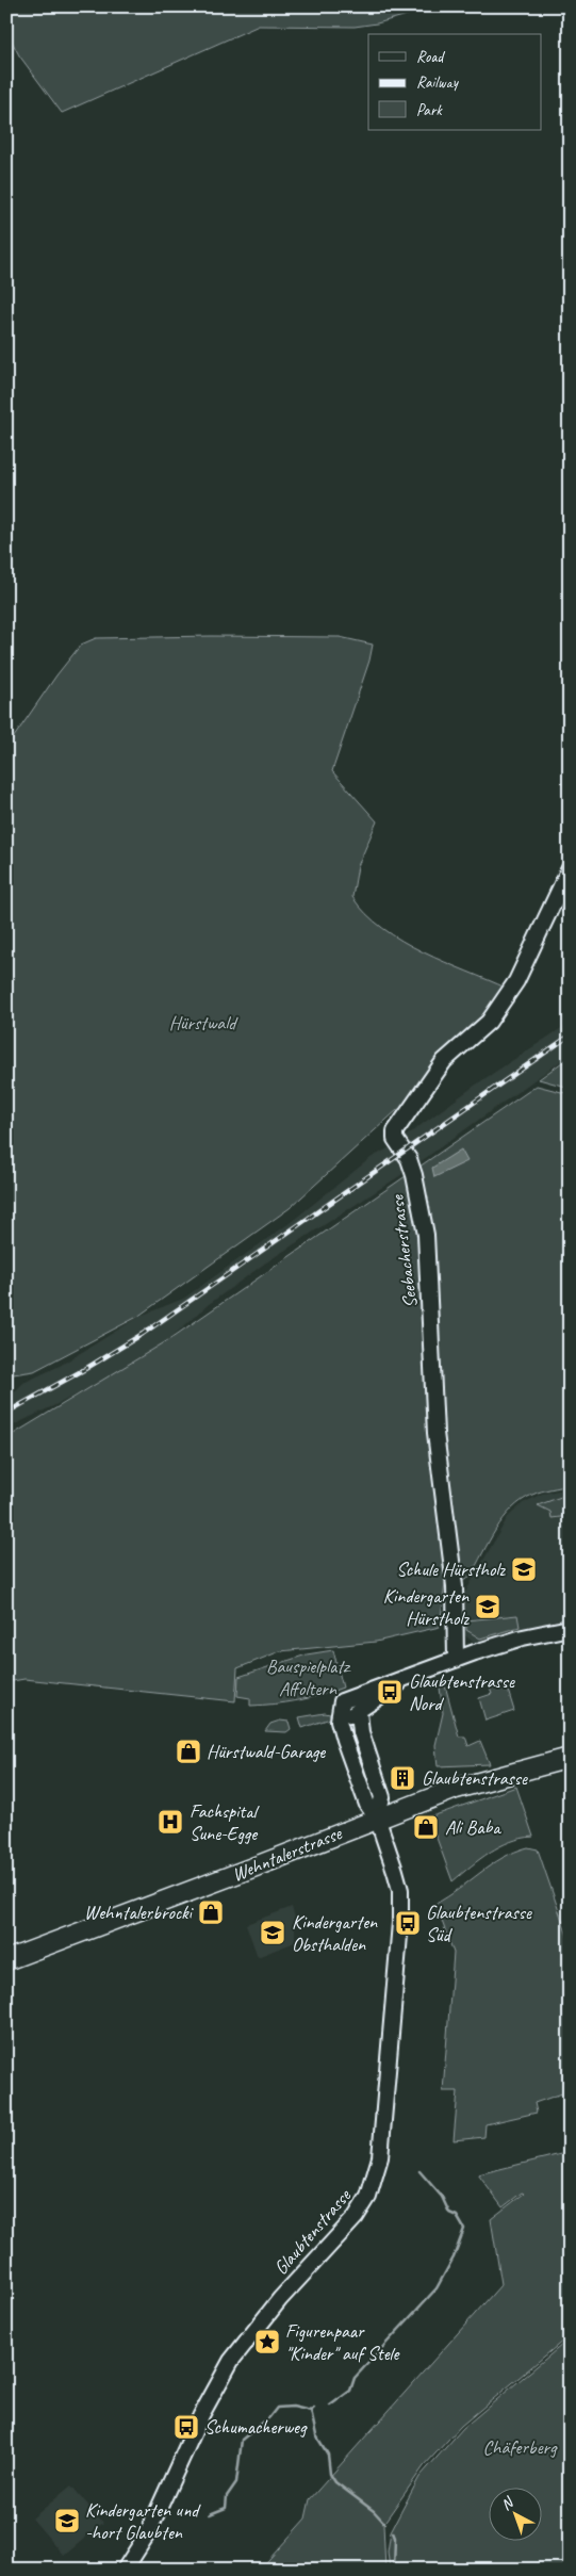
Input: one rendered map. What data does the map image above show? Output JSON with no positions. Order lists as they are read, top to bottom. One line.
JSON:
{"streets":{"main road":["Wehntalerstrasse"],"street":["Seebacherstrasse","Glaubtenstrasse"]},"crossings":[["Wehntalerstrasse","Glaubtenstrasse"]],"parks":["Hürstwald","Bauspielplatz Affoltern","Chäferberg"],"places":{"school or university":["Schule Hürstholz","Kindergarten Hürstholz","Kindergarten Obsthalden","Kindergarten und -hort Glaubten"],"bus stop":["Glaubtenstrasse Nord","Glaubtenstrasse Süd","Schumacherweg"],"shop":["Hürstwald-Garage","Ali Baba","Wehntalerbrocki"],"building":["Glaubtenstrasse"],"hospital":["Fachspital Sune-Egge"],"place":["Figurenpaar \"Kinder\" auf Stele"]},"legend":["Road","Railway","Park"],"north":"top left"}
